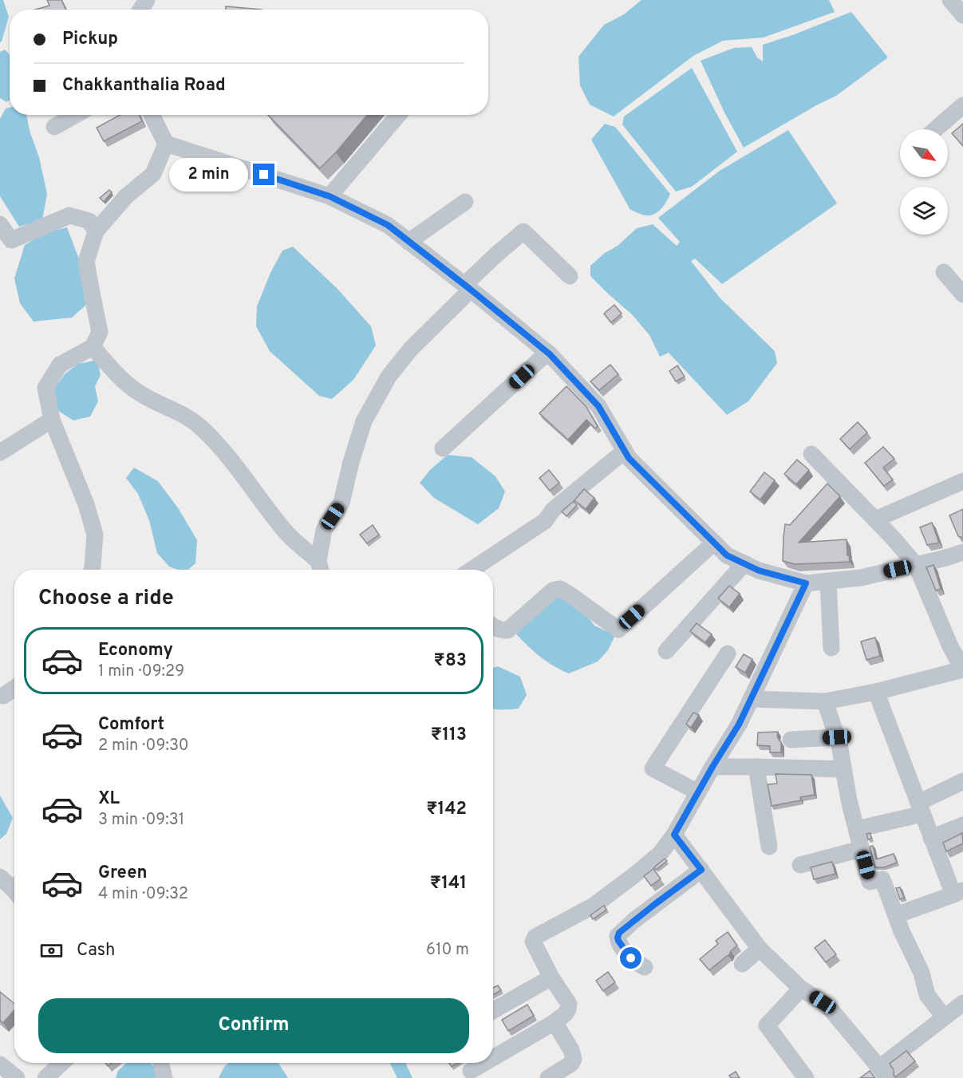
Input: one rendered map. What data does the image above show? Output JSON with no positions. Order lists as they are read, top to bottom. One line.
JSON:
{"north":"bottom right","page":{"banner":["Pickup","Chakkanthalia Road"],"bubble":"2 min","heading":"Choose a ride","list":[{"name":"Economy","note":"1 min · 09:29","value":"₹83"},{"name":"Comfort","note":"2 min · 09:30","value":"₹113"},{"name":"XL","note":"3 min · 09:31","value":"₹142"},{"name":"Green","note":"4 min · 09:32","value":"₹141"}],"pay":["Cash","610 m"],"buttons":"Confirm"}}
